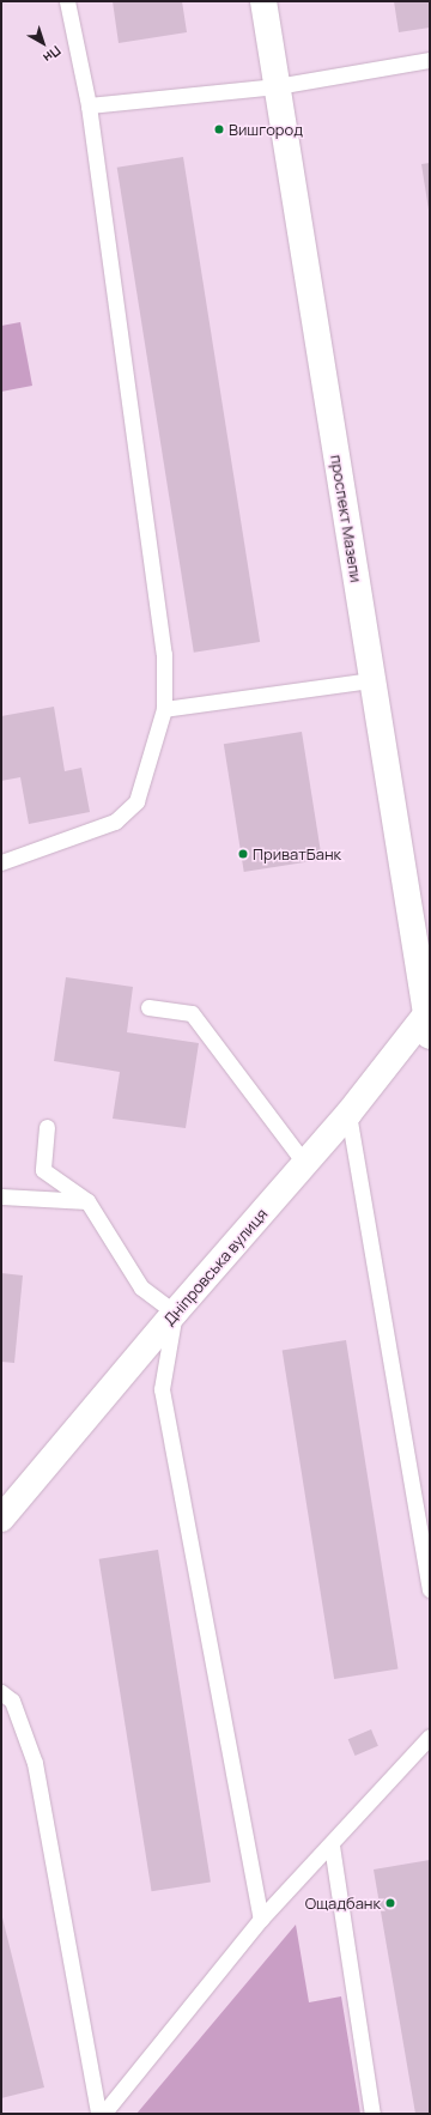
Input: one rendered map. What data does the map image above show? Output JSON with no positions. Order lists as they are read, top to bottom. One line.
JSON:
{"streets":{"street":["проспект Мазепи","Дніпровська вулиця"]},"crossings":[["проспект Мазепи","Дніпровська вулиця"]],"places":["Вишгород","ПриватБанк","Ощадбанк"],"north":"bottom right"}
